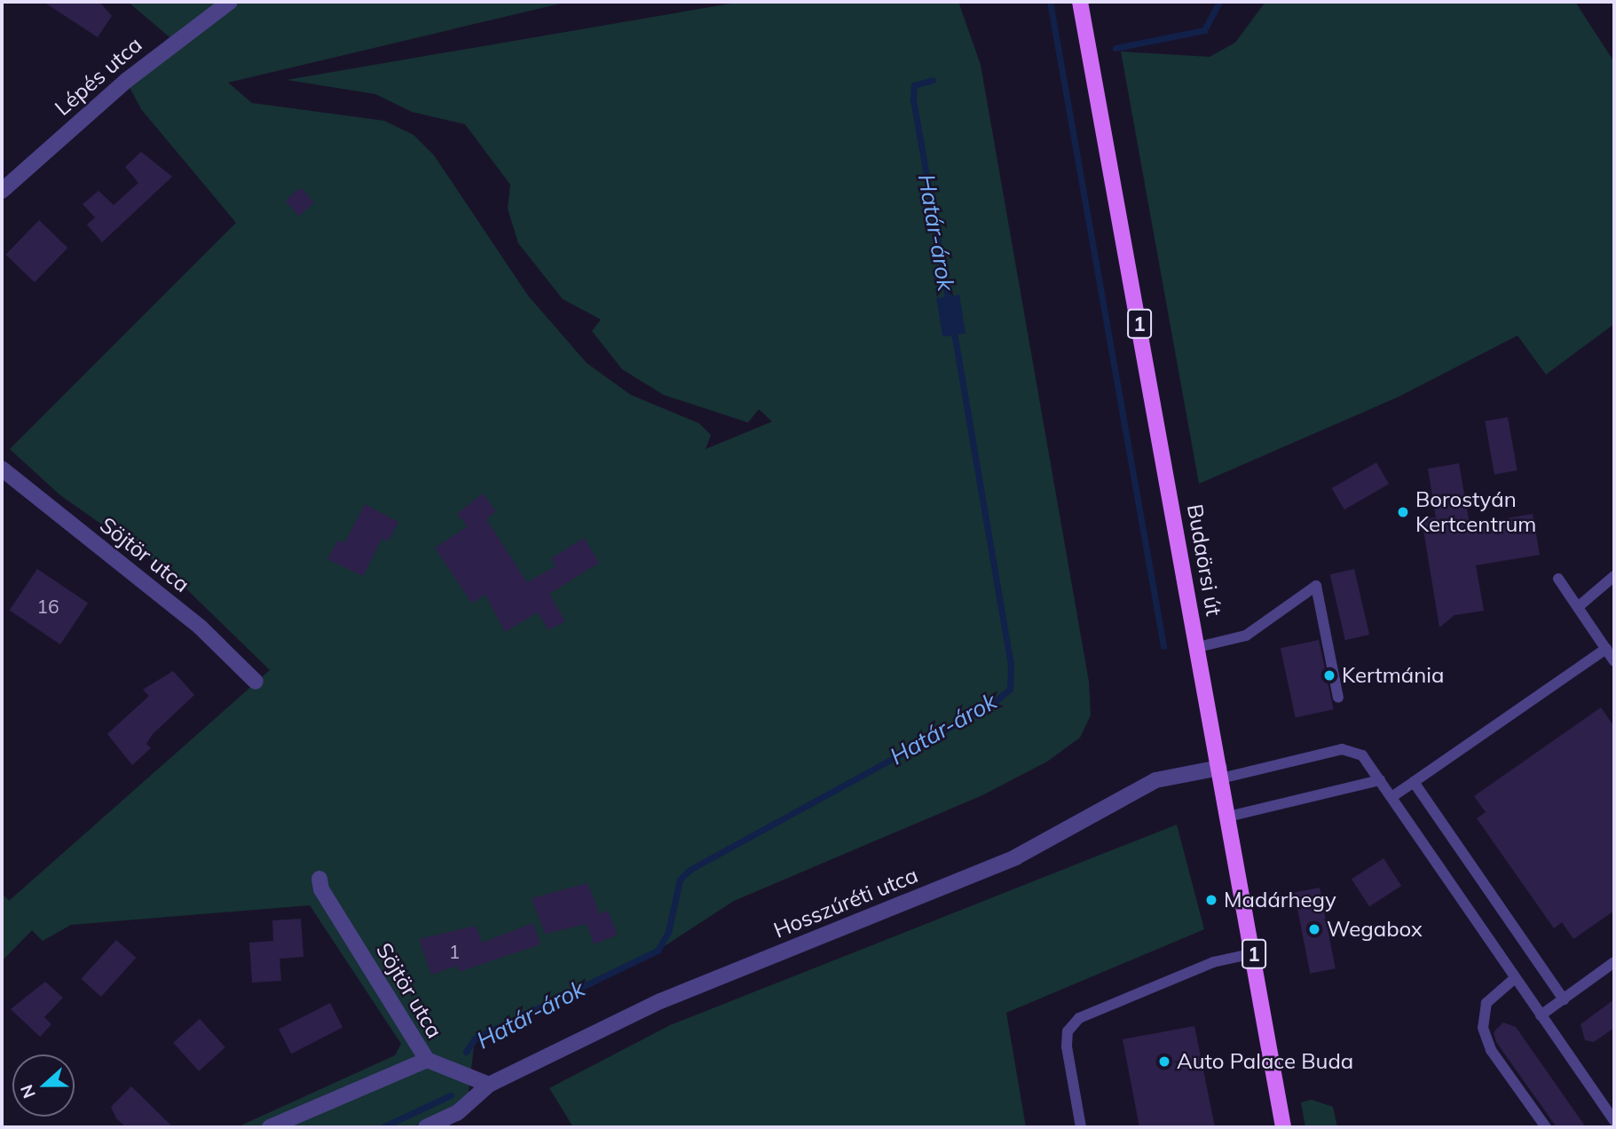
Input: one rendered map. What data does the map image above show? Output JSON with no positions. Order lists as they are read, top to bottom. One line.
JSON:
{"streets":{"main road":["1","Budaörsi út"],"street":["Lépés utca","Söjtör utca","Hosszúréti utca"]},"crossings":[["Budaörsi út","Hosszúréti utca"]],"water":["Határ-árok"],"places":["Borostyán Kertcentrum","Kertmánia","Madárhegy","Wegabox","Auto Palace Buda"],"house_numbers":["16","1"],"north":"left"}
